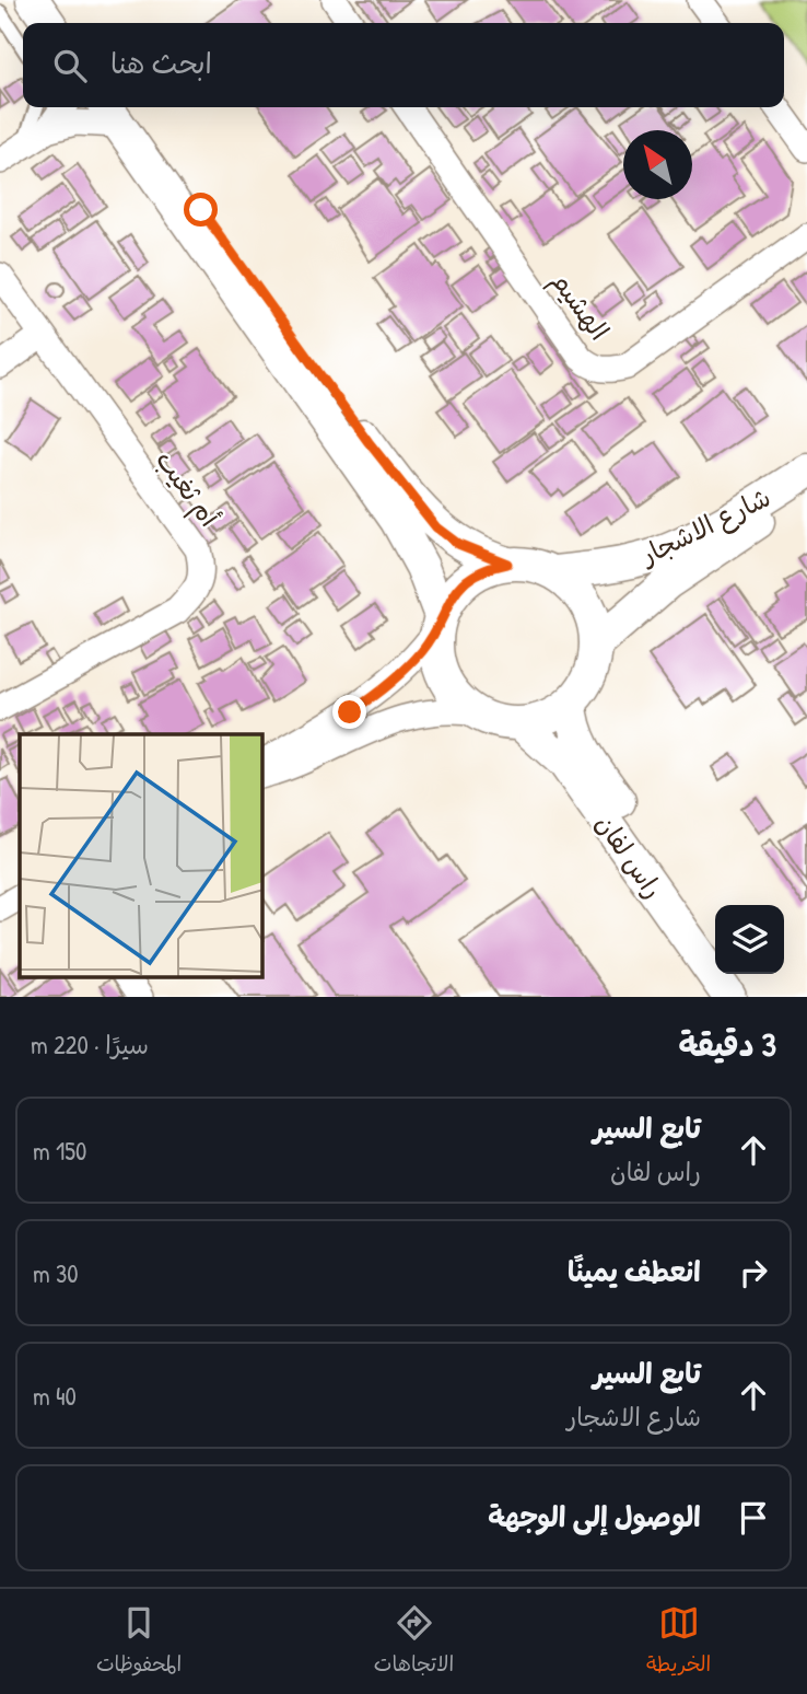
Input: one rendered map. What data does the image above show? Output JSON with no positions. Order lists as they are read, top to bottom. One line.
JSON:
{"streets":{"street":["الهشيم","أم ثغيب","شارع الاشجار","راس لفان"]},"crossings":[["شارع الاشجار","راس لفان"]],"north":"top left","page":{"search":"ابحث هنا","heading":["3 دقيقة","سيرًا · 220 m"],"list":[["تابع السير","راس لفان","150 m"],["انعطف يمينًا","30 m"],["تابع السير","شارع الاشجار","40 m"],"الوصول إلى الوجهة"],"nav":["الخريطة","الاتجاهات","المحفوظات"]}}
